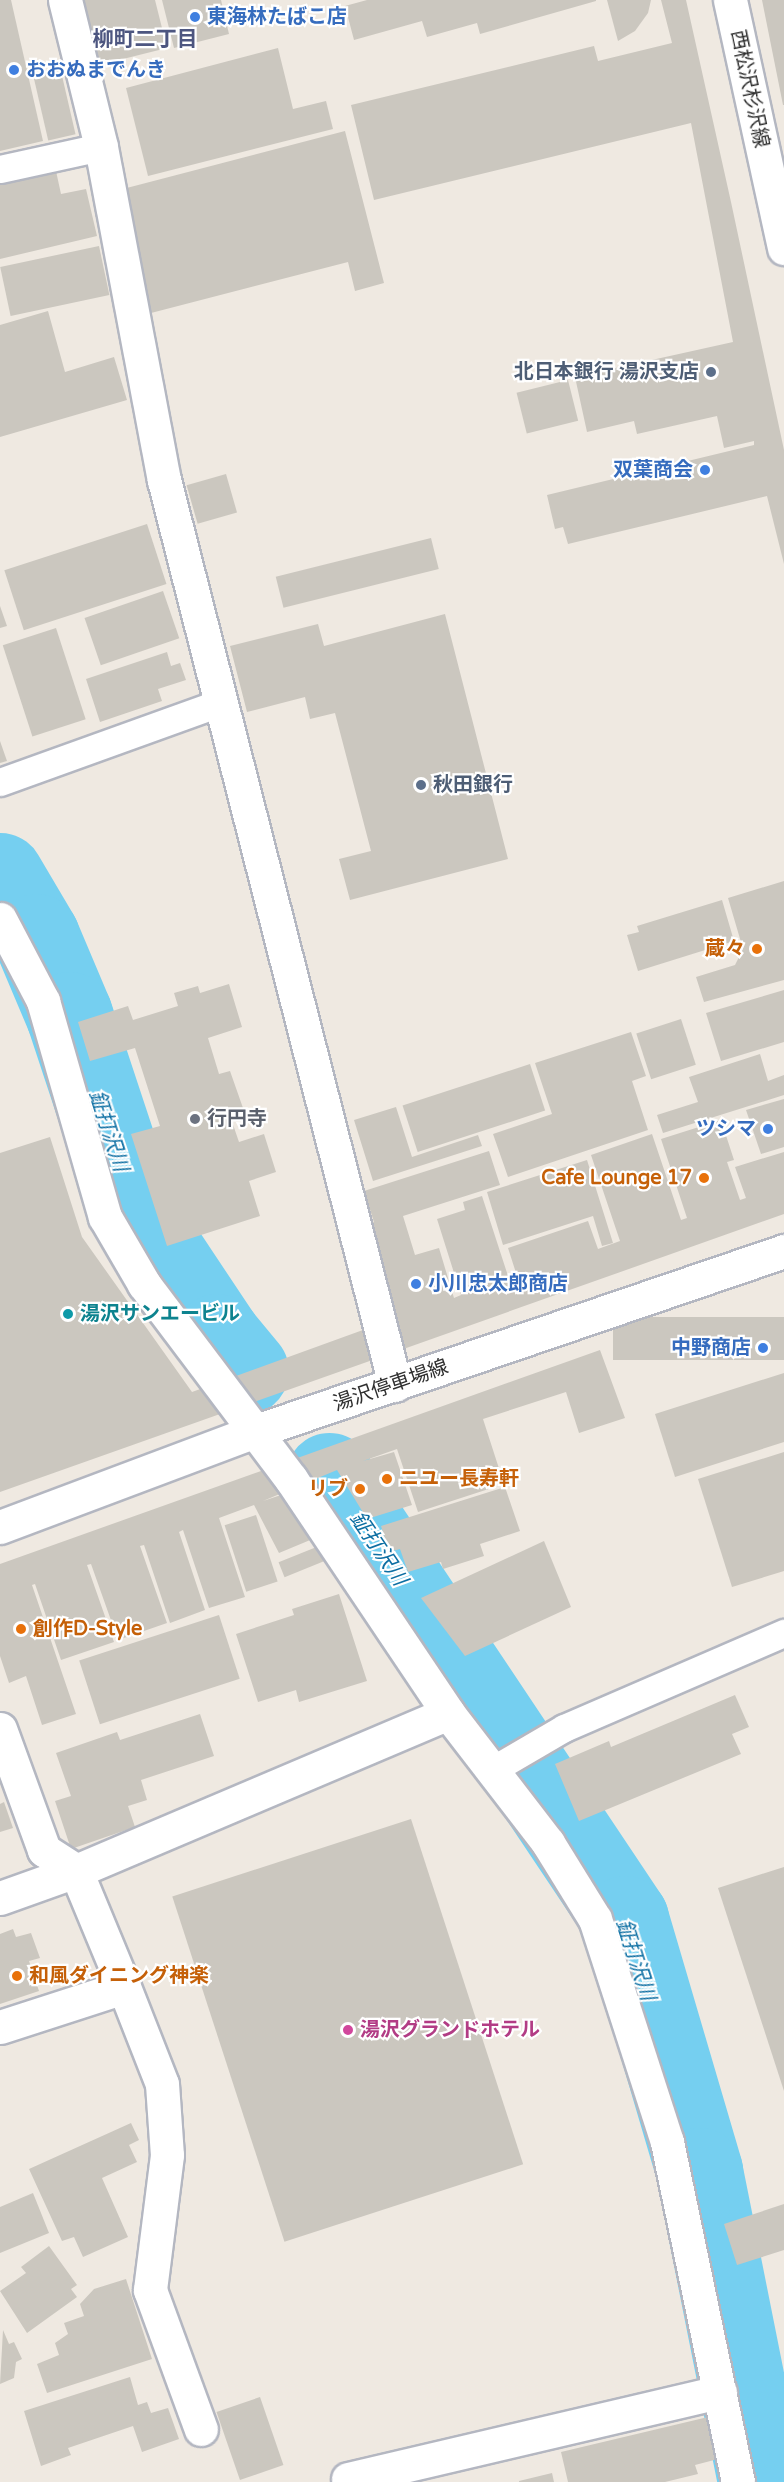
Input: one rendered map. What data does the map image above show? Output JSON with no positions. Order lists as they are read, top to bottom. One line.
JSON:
{"streets":{"street":["西松沢杉沢線","湯沢停車場線"]},"districts":["柳町二丁目"],"water":["鉦打沢川"],"places":["東海林たばこ店","おおぬまでんき","北日本銀行 湯沢支店","双葉商会","秋田銀行","蔵々","行円寺","ツシマ","Cafe Lounge 17","小川忠太郎商店","湯沢サンエービル","中野商店","ニユー長寿軒","リブ","創作D-Style","和風ダイニング神楽","湯沢グランドホテル"]}
